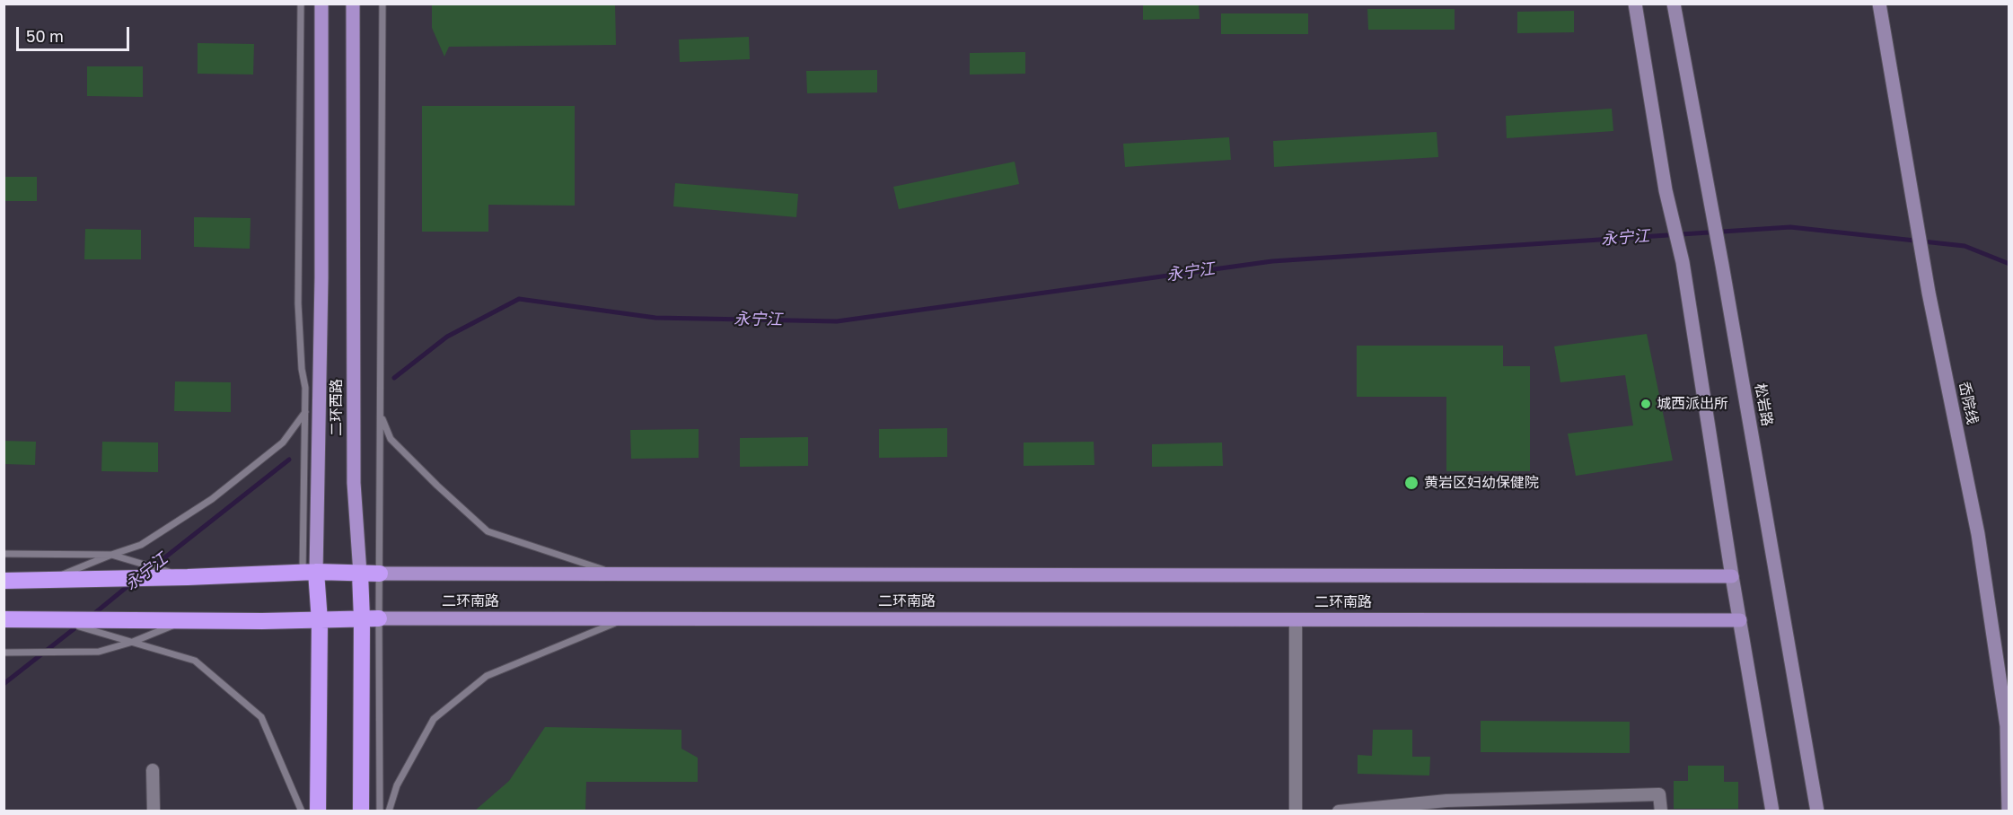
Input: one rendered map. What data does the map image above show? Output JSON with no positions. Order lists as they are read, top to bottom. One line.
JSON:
{"streets":{"highway":["二环西路","二环南路"],"main road":["岙院线","松岩路"]},"crossings":[["二环西路","二环南路"]],"water":["永宁江"],"places":["城西派出所","黄岩区妇幼保健院"],"scale_bar":"50 m"}
